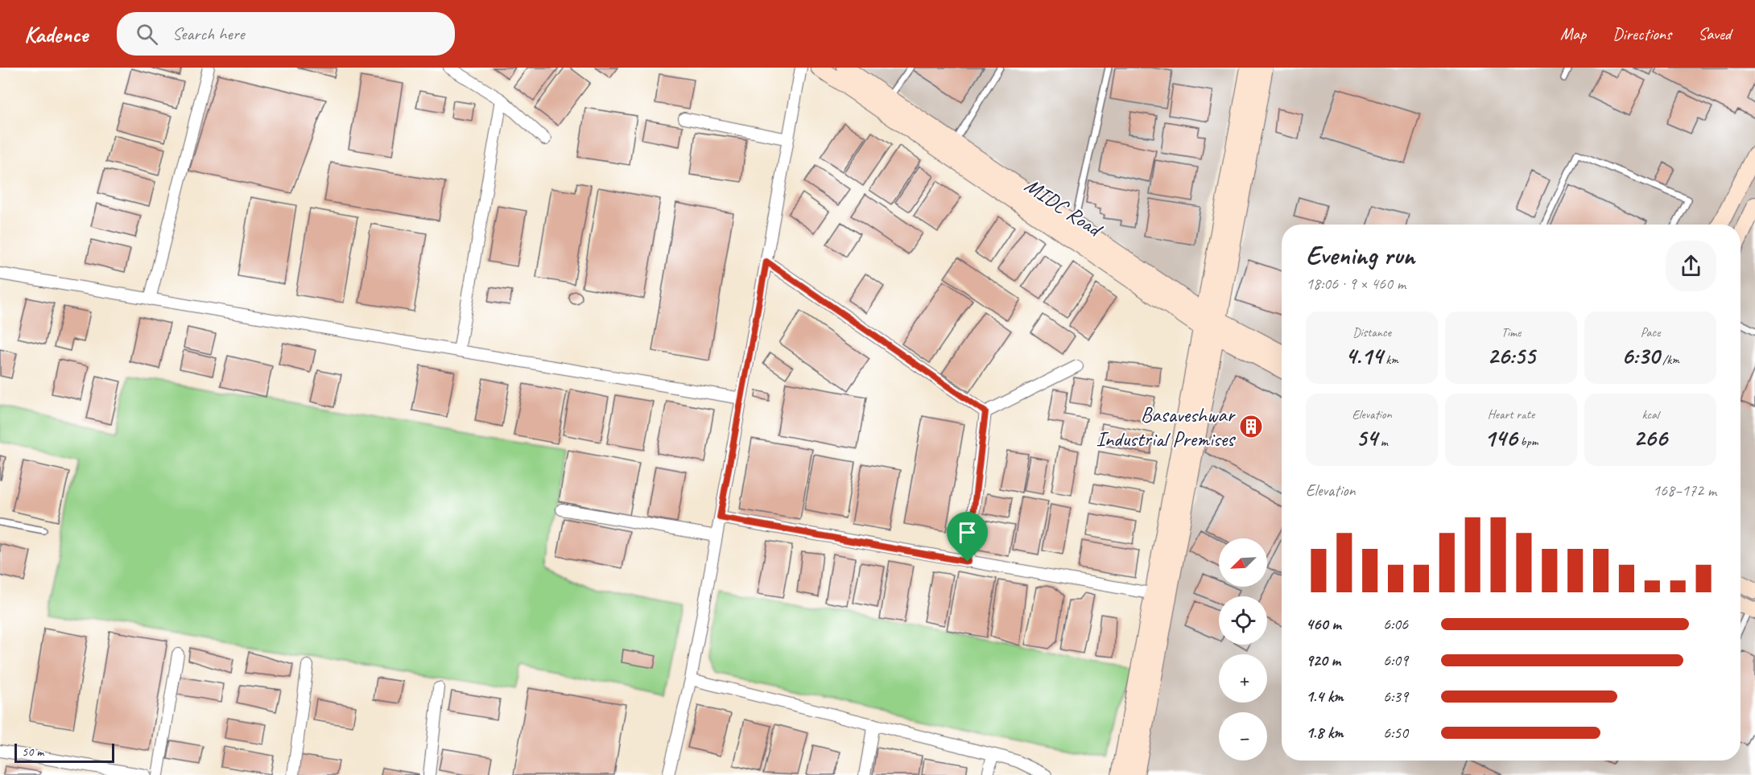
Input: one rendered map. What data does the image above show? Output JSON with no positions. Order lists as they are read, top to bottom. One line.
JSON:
{"streets":{"main road":["MIDC Road"]},"places":{"building":["Basaveshwar Industrial Premises"]},"scale_bar":"50 m","north":"bottom left","page":{"header":"Kadence","search":"Search here","nav":["Map","Directions","Saved"],"heading":["Evening run","18:06 · 9 × 460 m"],"stats":[["Distance","4.14 km"],["Time","26:55"],["Pace","6:30 /km"],["Elevation","54 m"],["Heart rate","146 bpm"],["kcal","266"]],"chart":["Elevation","168–172 m"],"map_buttons":["+","−"],"list":[{"name":"460 m","note":"6:06"},{"name":"920 m","note":"6:09"},{"name":"1.4 km","note":"6:39"},{"name":"1.8 km","note":"6:50"}],"scale":"50 m"}}
